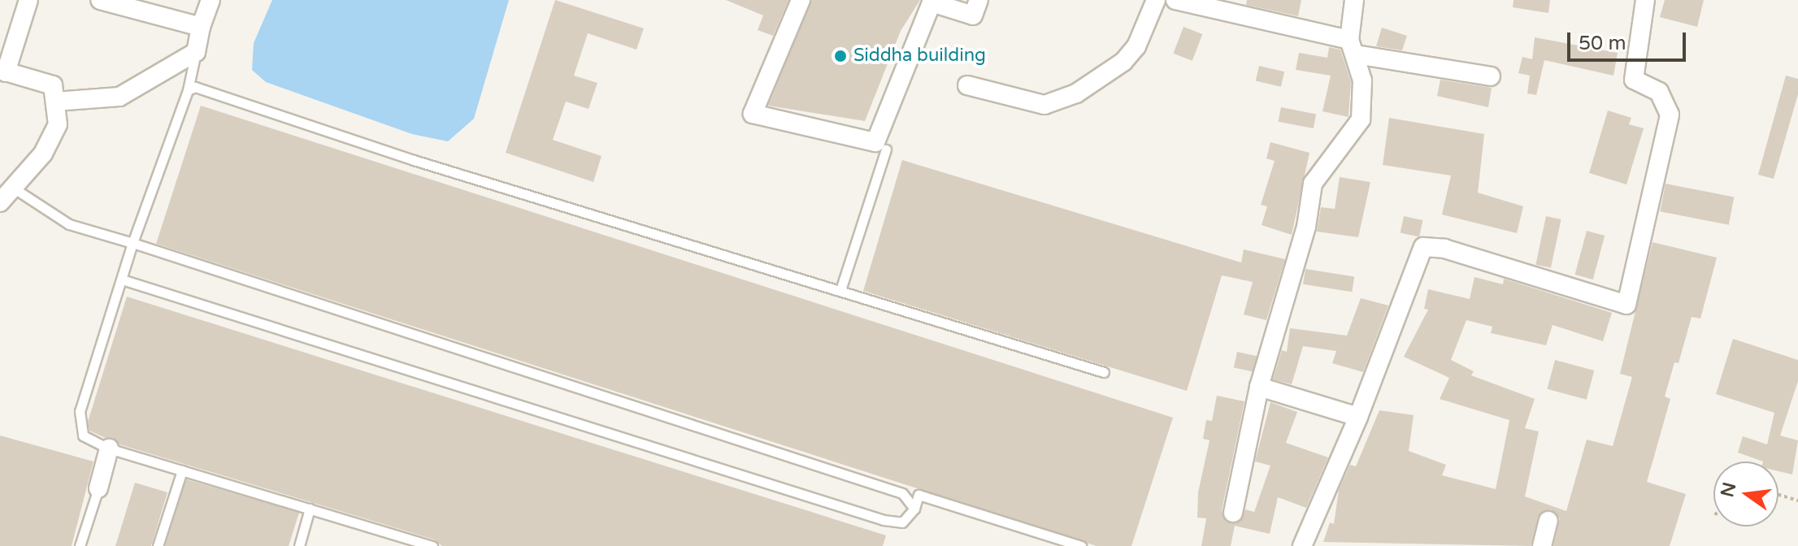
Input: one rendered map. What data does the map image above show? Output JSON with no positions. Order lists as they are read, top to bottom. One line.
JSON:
{"places":["Siddha building"],"scale_bar":"50 m","north":"left"}
